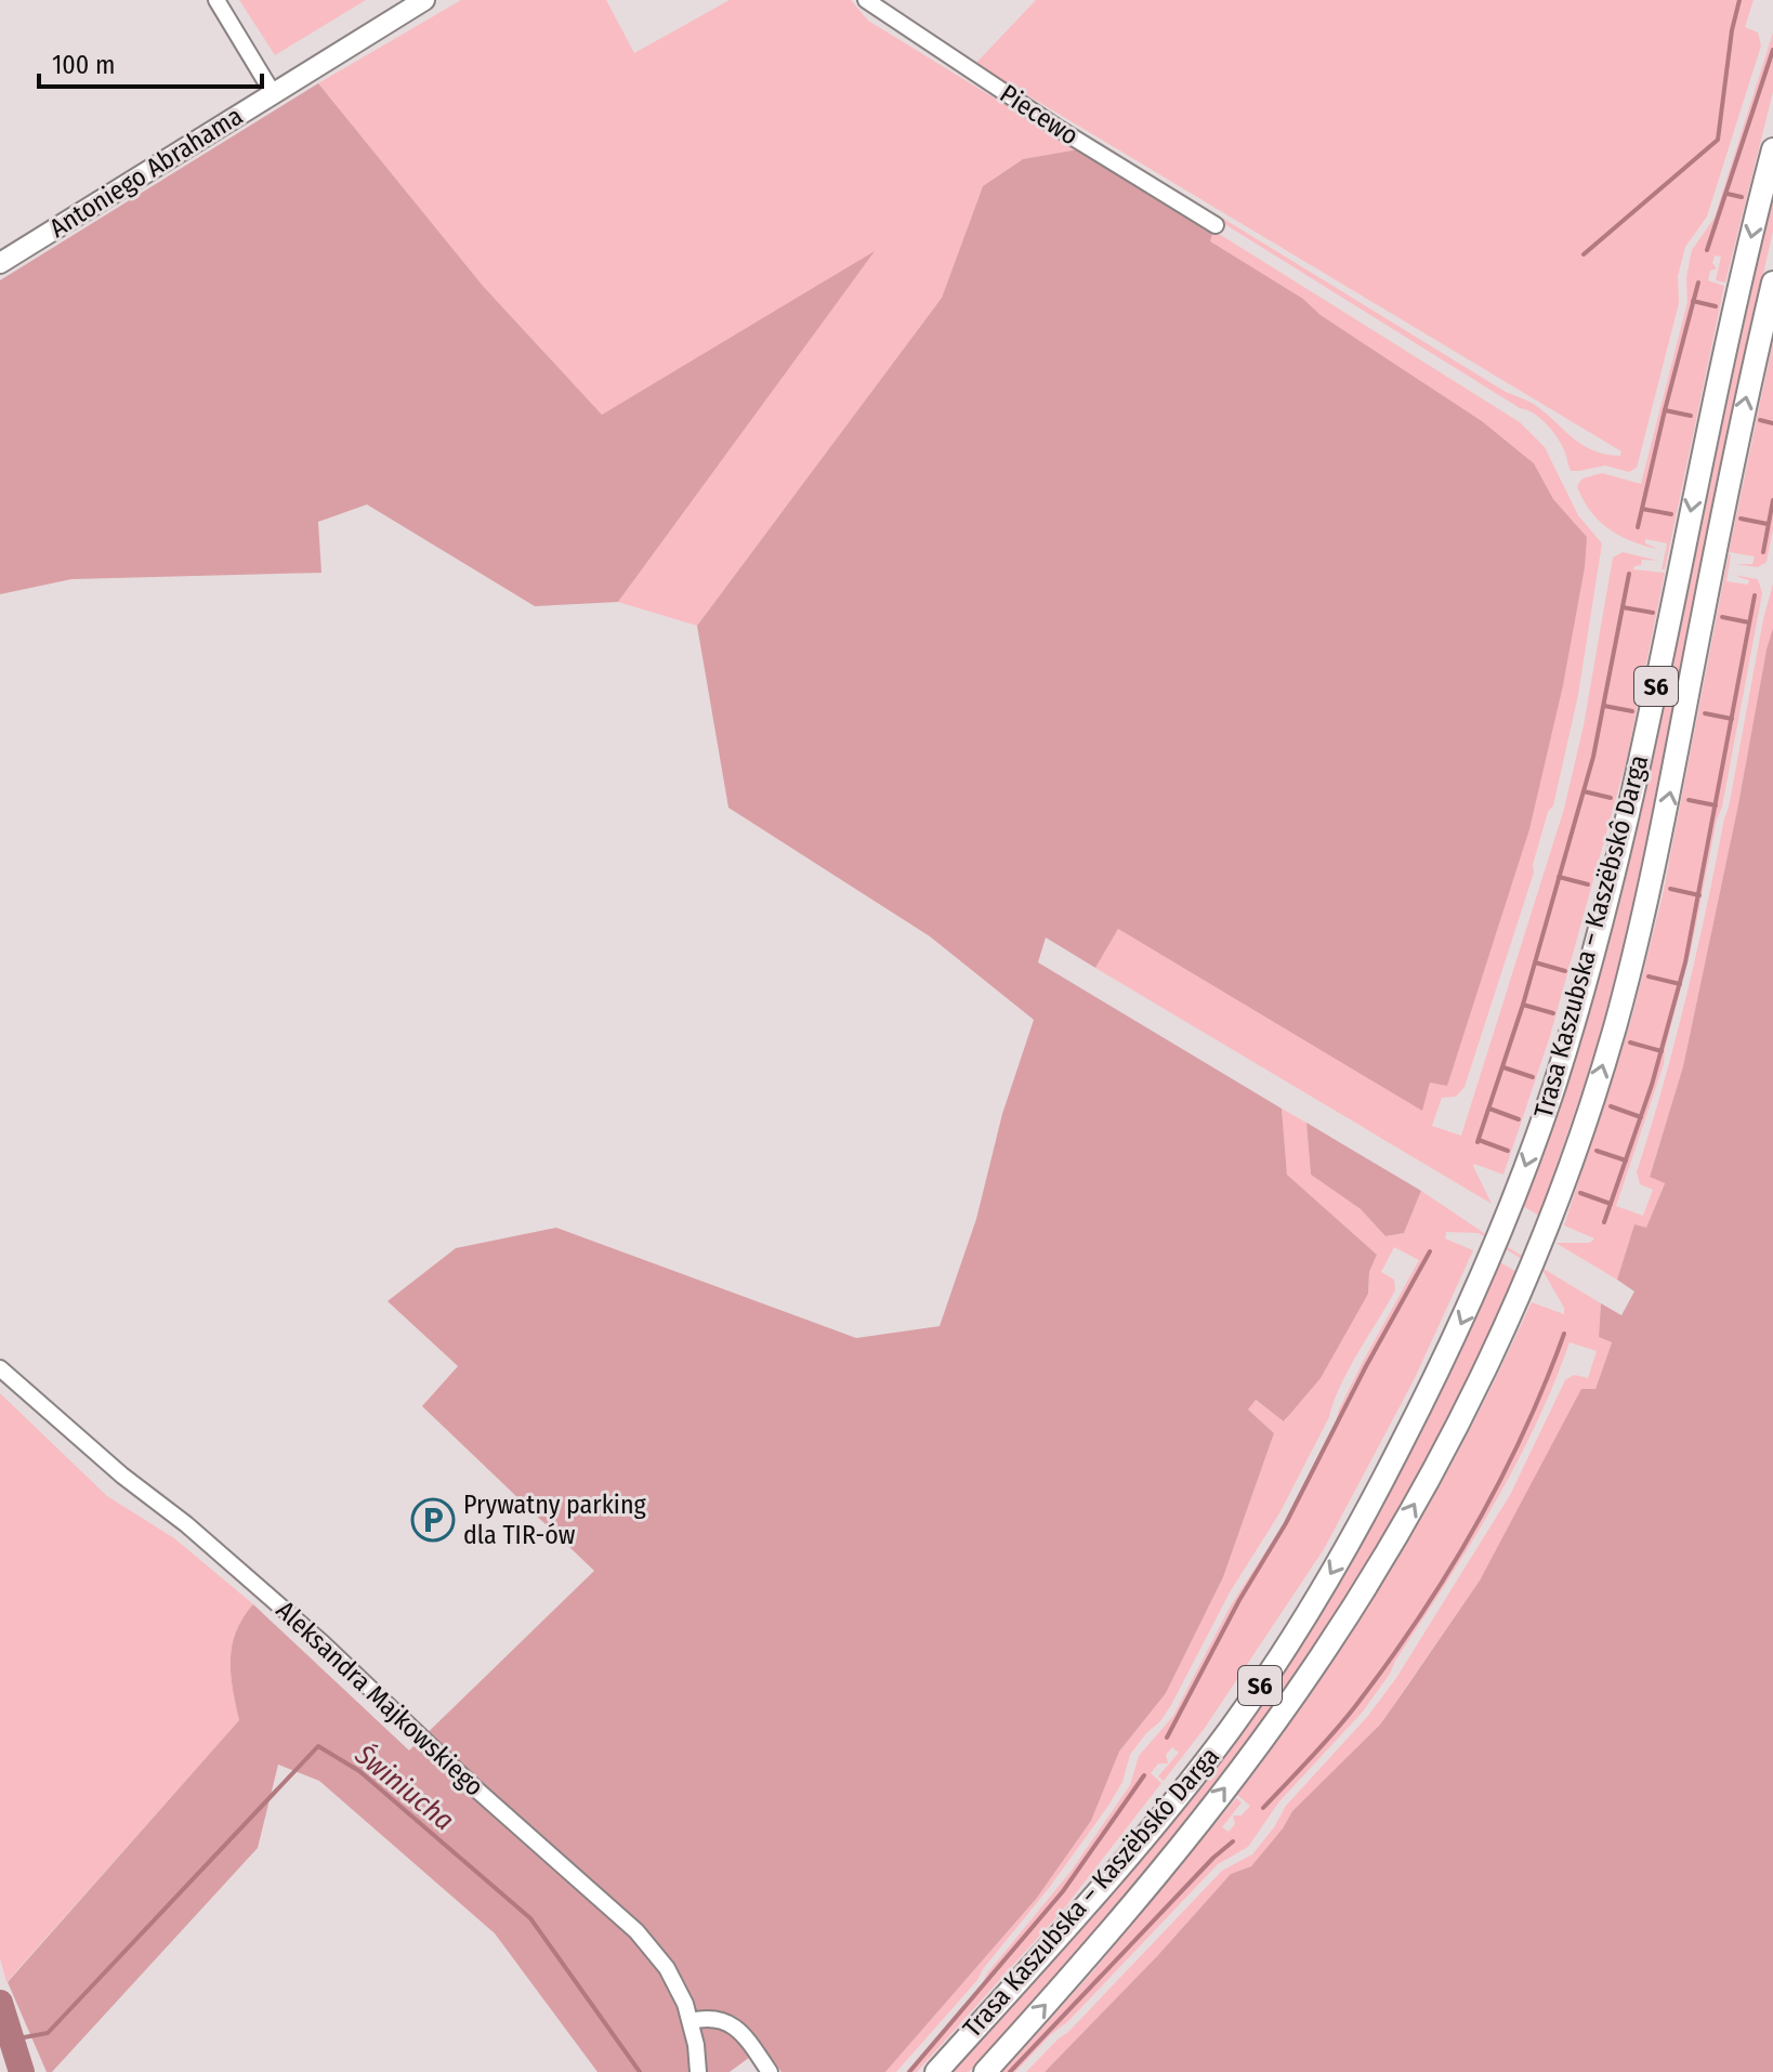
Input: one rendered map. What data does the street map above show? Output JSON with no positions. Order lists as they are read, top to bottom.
{
  "streets": {
    "highway": ["S6", "Trasa Kaszubska – Kaszëbskô Darga"],
    "main road": ["Antoniego Abrahama"],
    "street": ["Piecewo", "Aleksandra Majkowskiego"]
  },
  "water": ["Świniucha"],
  "places": {
    "parking": ["Prywatny parking dla TIR-ów"]
  },
  "scale_bar": "100 m"
}
